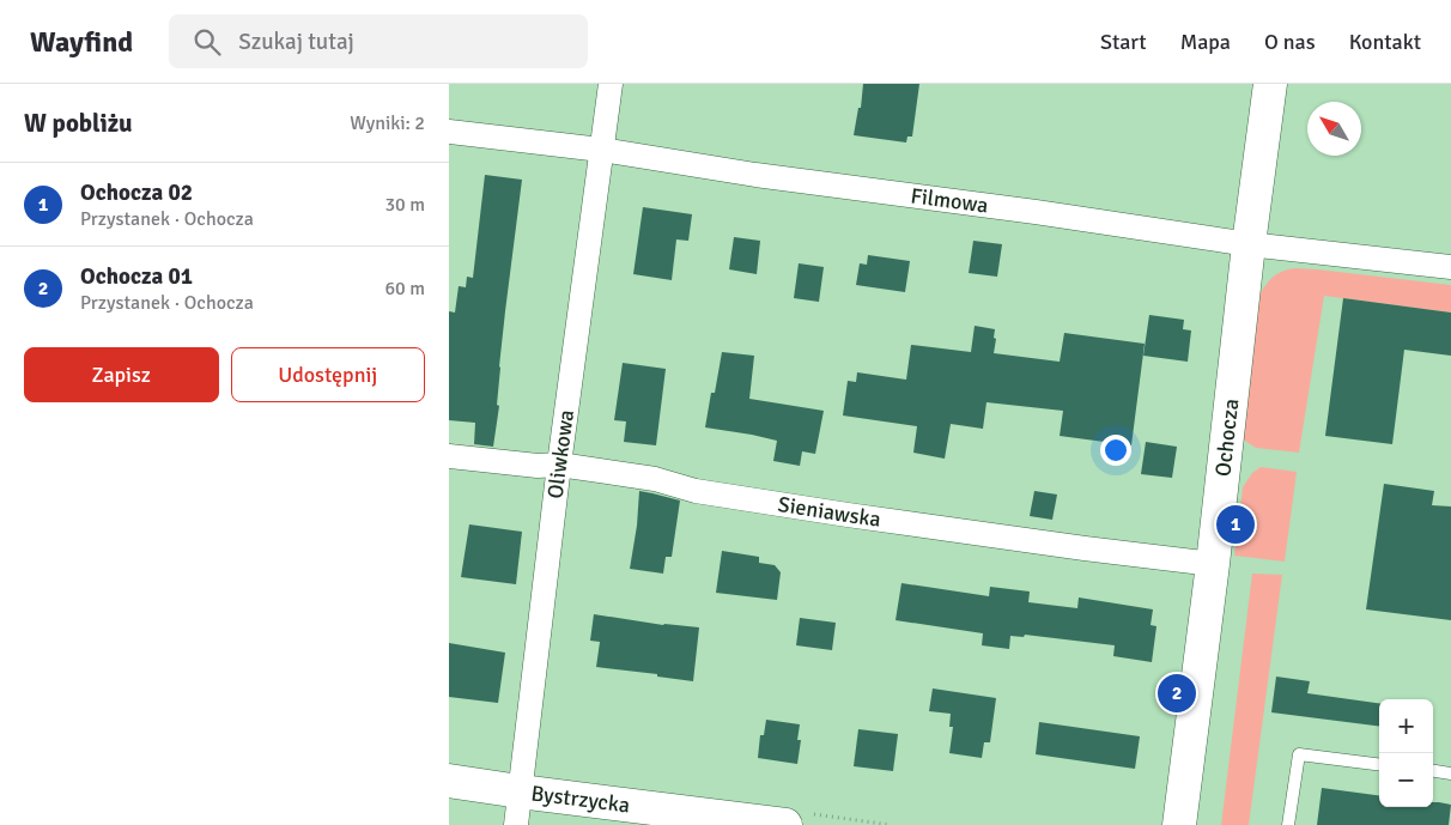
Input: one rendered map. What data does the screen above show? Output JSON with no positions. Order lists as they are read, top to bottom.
{
  "streets": {
    "street": [
      "Filmowa",
      "Ochocza",
      "Oliwkowa",
      "Sieniawska",
      "Bystrzycka"
    ]
  },
  "crossings": [
    ["Filmowa", "Ochocza"],
    ["Filmowa", "Oliwkowa"],
    ["Ochocza", "Sieniawska"],
    ["Oliwkowa", "Sieniawska"],
    ["Oliwkowa", "Bystrzycka"]
  ],
  "north": "top left",
  "page": {
    "header": "Wayfind",
    "search": "Szukaj tutaj",
    "nav": [
      "Start",
      "Mapa",
      "O nas",
      "Kontakt"
    ],
    "heading": ["W pobliżu", "Wyniki: 2"],
    "list": [
      {
        "mark": "1",
        "name": "Ochocza 02",
        "note": "Przystanek · Ochocza",
        "value": "30 m"
      },
      {
        "mark": "2",
        "name": "Ochocza 01",
        "note": "Przystanek · Ochocza",
        "value": "60 m"
      }
    ],
    "buttons": ["Zapisz", "Udostępnij"],
    "pins": ["1", "2"],
    "map_buttons": ["+", "−"]
  }
}
